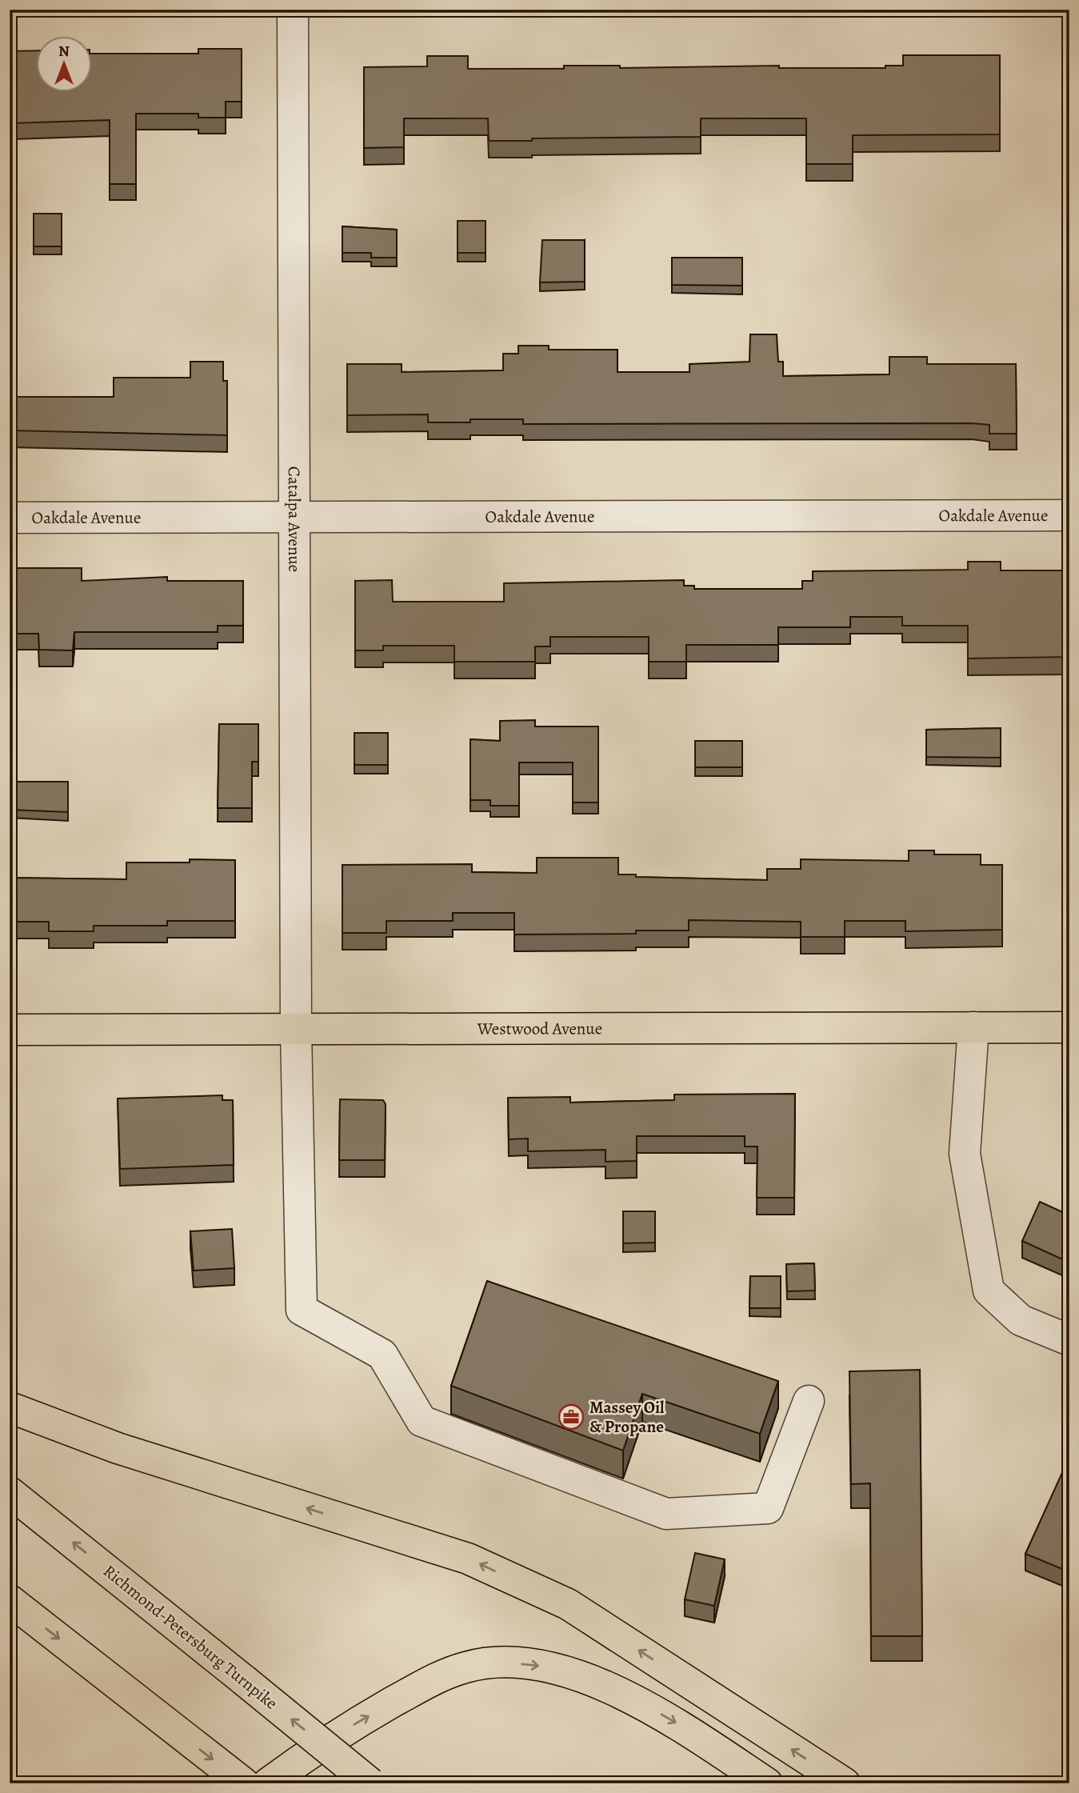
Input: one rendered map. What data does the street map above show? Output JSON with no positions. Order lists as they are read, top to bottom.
{
  "streets": {
    "main road": ["Westwood Avenue", "Richmond-Petersburg Turnpike"],
    "street": ["Oakdale Avenue", "Catalpa Avenue"]
  },
  "crossings": [
    ["Oakdale Avenue", "Catalpa Avenue"],
    ["Catalpa Avenue", "Westwood Avenue"]
  ],
  "places": {
    "office": ["Massey Oil & Propane"]
  },
  "north": "top"
}
